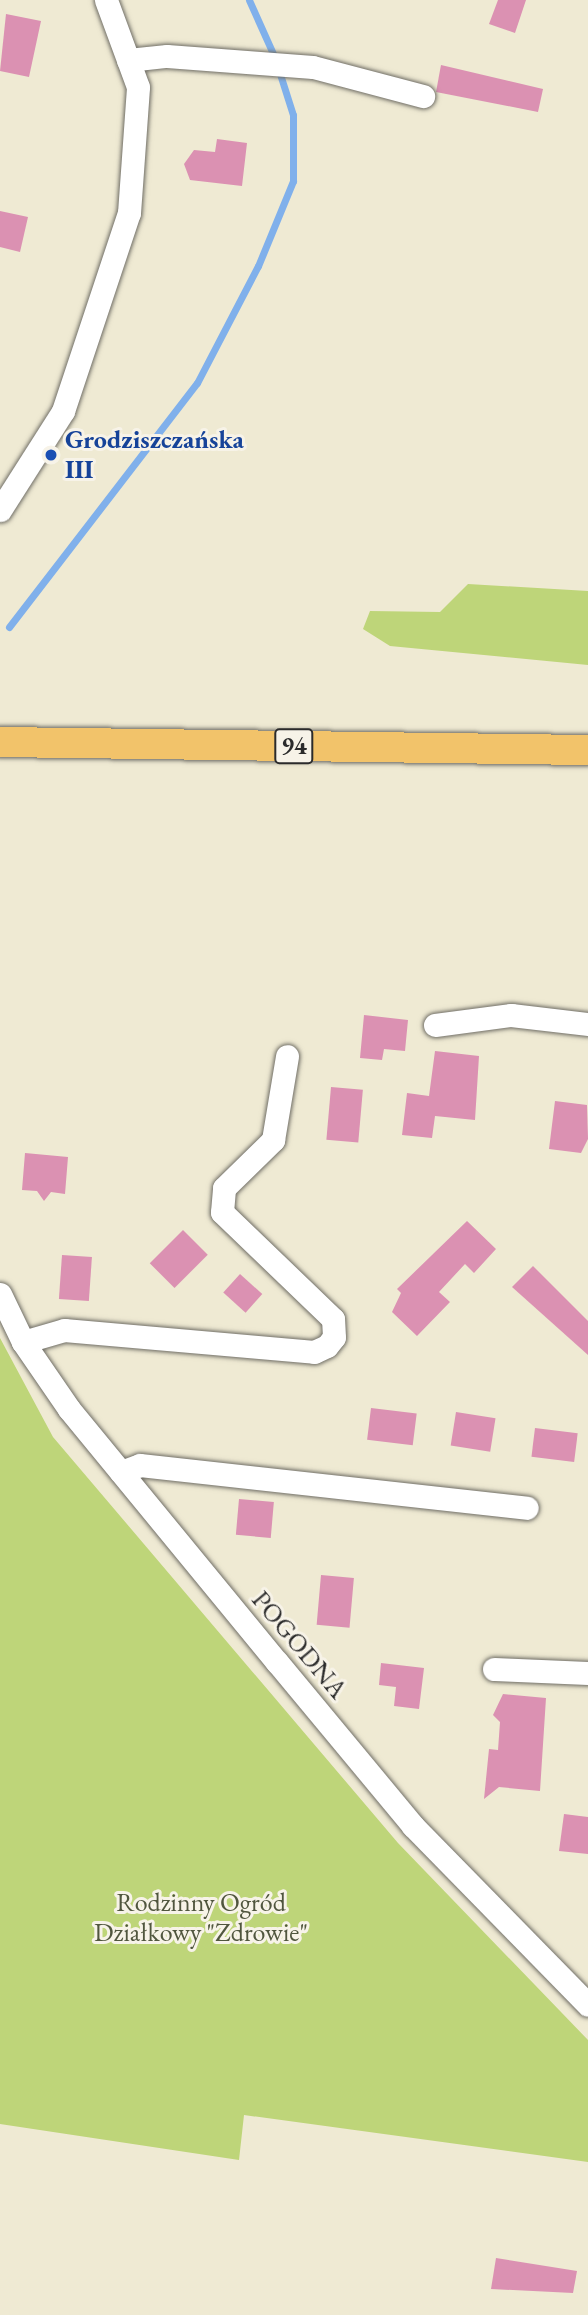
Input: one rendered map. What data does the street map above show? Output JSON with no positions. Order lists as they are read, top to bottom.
{
  "streets": {
    "main road": ["94"],
    "street": ["POGODNA"]
  },
  "parks": ["Rodzinny Ogród Działkowy \"Zdrowie\""],
  "places": ["Grodziszczańska III"]
}
